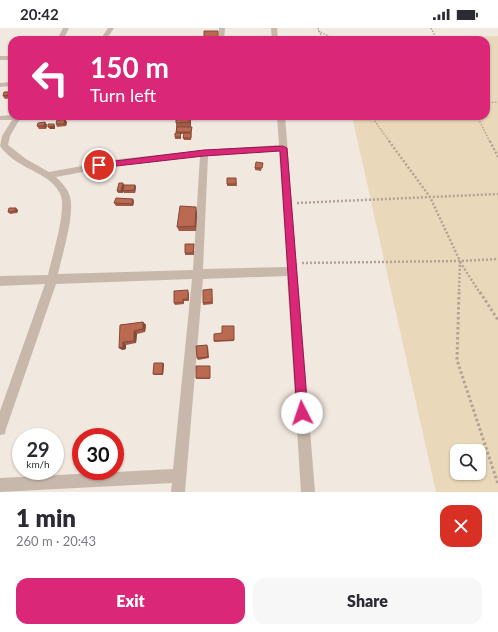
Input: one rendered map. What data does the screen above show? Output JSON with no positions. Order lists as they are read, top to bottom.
{
  "page": {
    "status": "20:42",
    "turn": ["150 m", "Turn left"],
    "speed": "29 km/h",
    "limit": "30",
    "heading": ["1 min", "260 m · 20:43"],
    "buttons": ["Exit", "Share"]
  }
}
